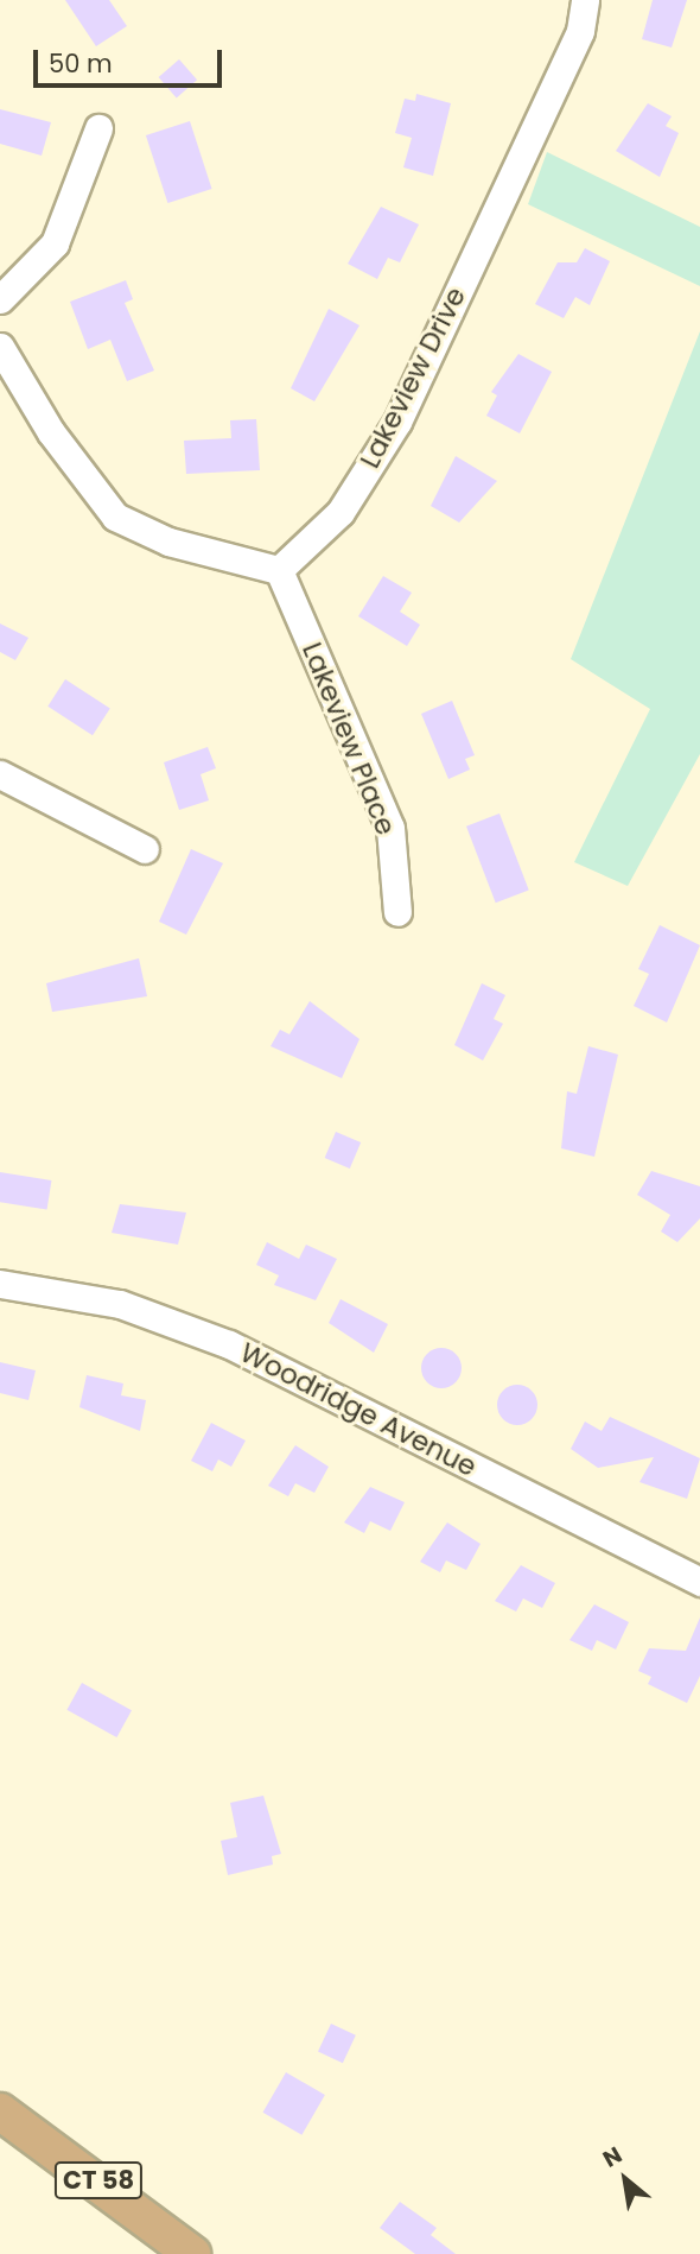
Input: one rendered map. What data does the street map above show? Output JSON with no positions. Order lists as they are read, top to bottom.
{
  "streets": {
    "main road": ["CT 58"],
    "street": ["Lakeview Drive", "Lakeview Place", "Woodridge Avenue"]
  },
  "crossings": [
    ["Lakeview Drive", "Lakeview Place"]
  ],
  "scale_bar": "50 m",
  "north": "top left"
}
